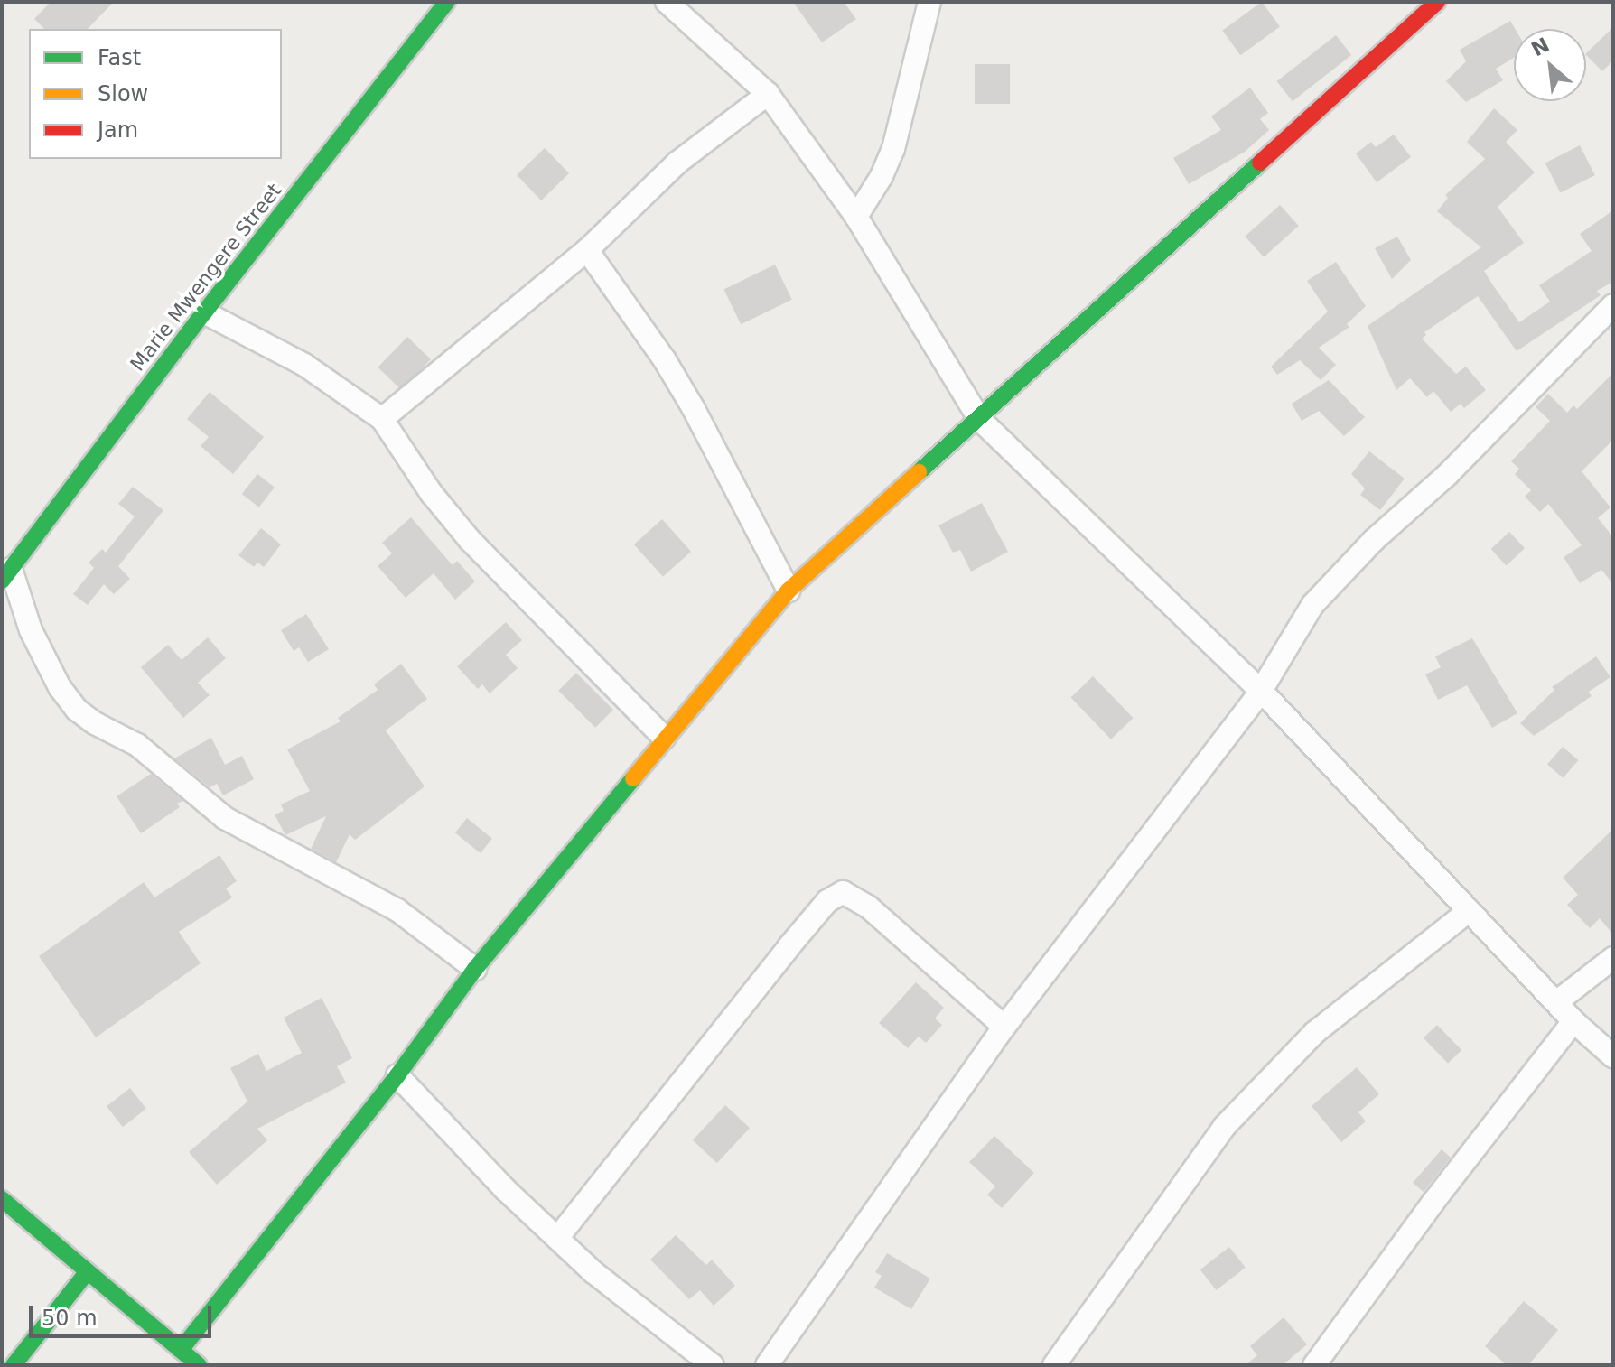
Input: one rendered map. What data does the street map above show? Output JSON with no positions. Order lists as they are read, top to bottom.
{
  "streets": {
    "street": ["Marie Mwengere Street"]
  },
  "legend": ["Fast", "Slow", "Jam"],
  "scale_bar": "50 m",
  "north": "top left"
}
